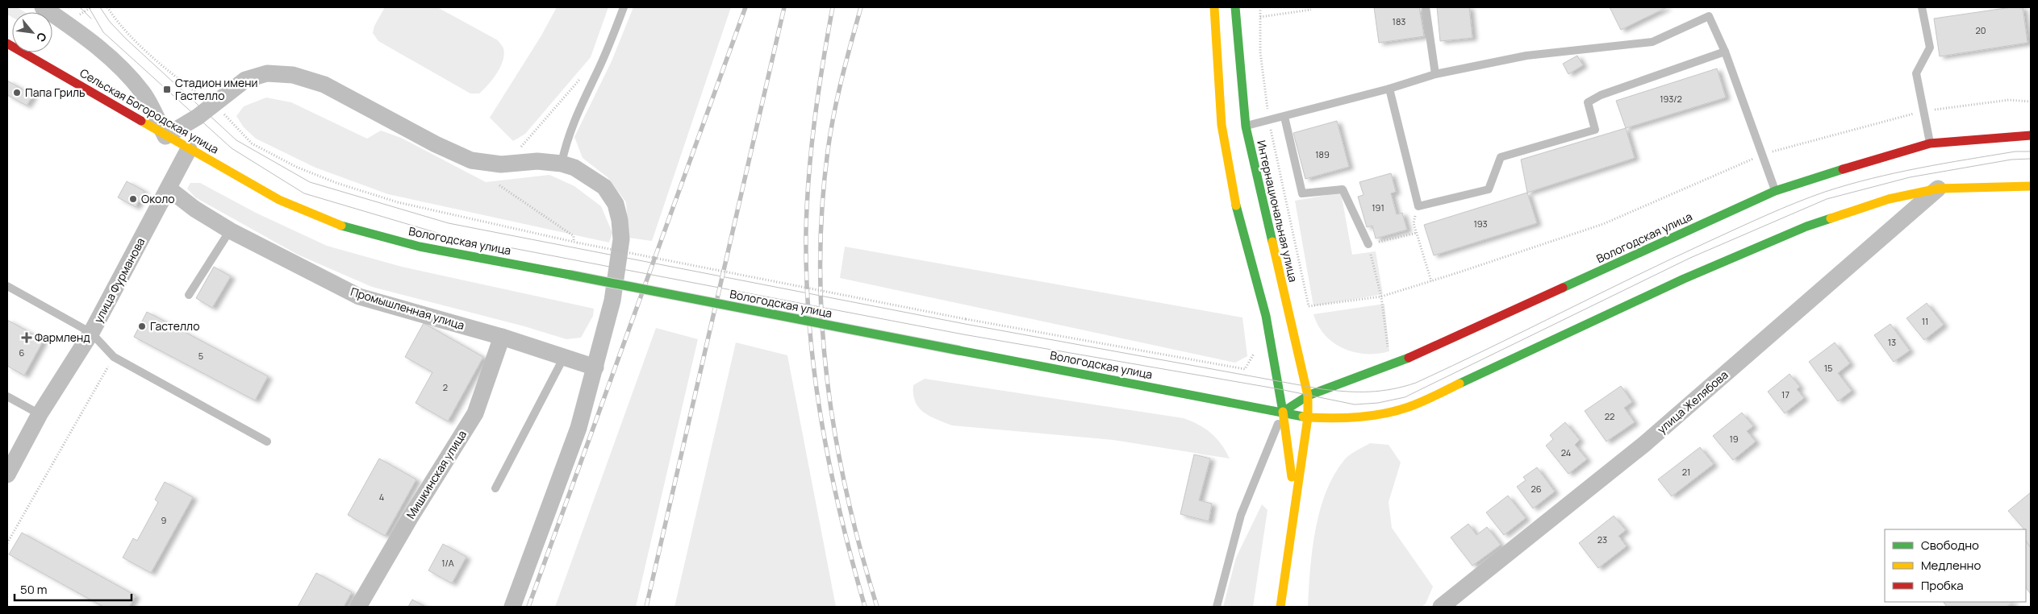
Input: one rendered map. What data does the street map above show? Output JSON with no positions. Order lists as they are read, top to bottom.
{
  "streets": {
    "main road": ["Сельская Богородская улица", "Интернациональная улица", "Вологодская улица"],
    "street": [
      "улица Фурманова",
      "Промышленная улица",
      "улица Желябова",
      "Мишкинская улица"
    ]
  },
  "crossings": [
    ["Сельская Богородская улица", "Вологодская улица"],
    ["Сельская Богородская улица", "улица Фурманова"],
    ["Интернациональная улица", "Вологодская улица"],
    ["Вологодская улица", "улица Желябова"],
    ["улица Фурманова", "Промышленная улица"],
    ["Промышленная улица", "Мишкинская улица"]
  ],
  "places": {
    "transit": ["Стадион имени Гастелло"],
    "other": ["Папа Гриль", "Около", "Гастелло"],
    "health": ["Фармленд"]
  },
  "house_numbers": [
    "183",
    "20",
    "193/2",
    "189",
    "191",
    "193",
    "11",
    "13",
    "6",
    "5",
    "15",
    "2",
    "17",
    "22",
    "19",
    "24",
    "21",
    "26",
    "4",
    "9",
    "23",
    "1/А"
  ],
  "legend": ["Свободно", "Медленно", "Пробка"],
  "scale_bar": "50 m",
  "north": "bottom right"
}
